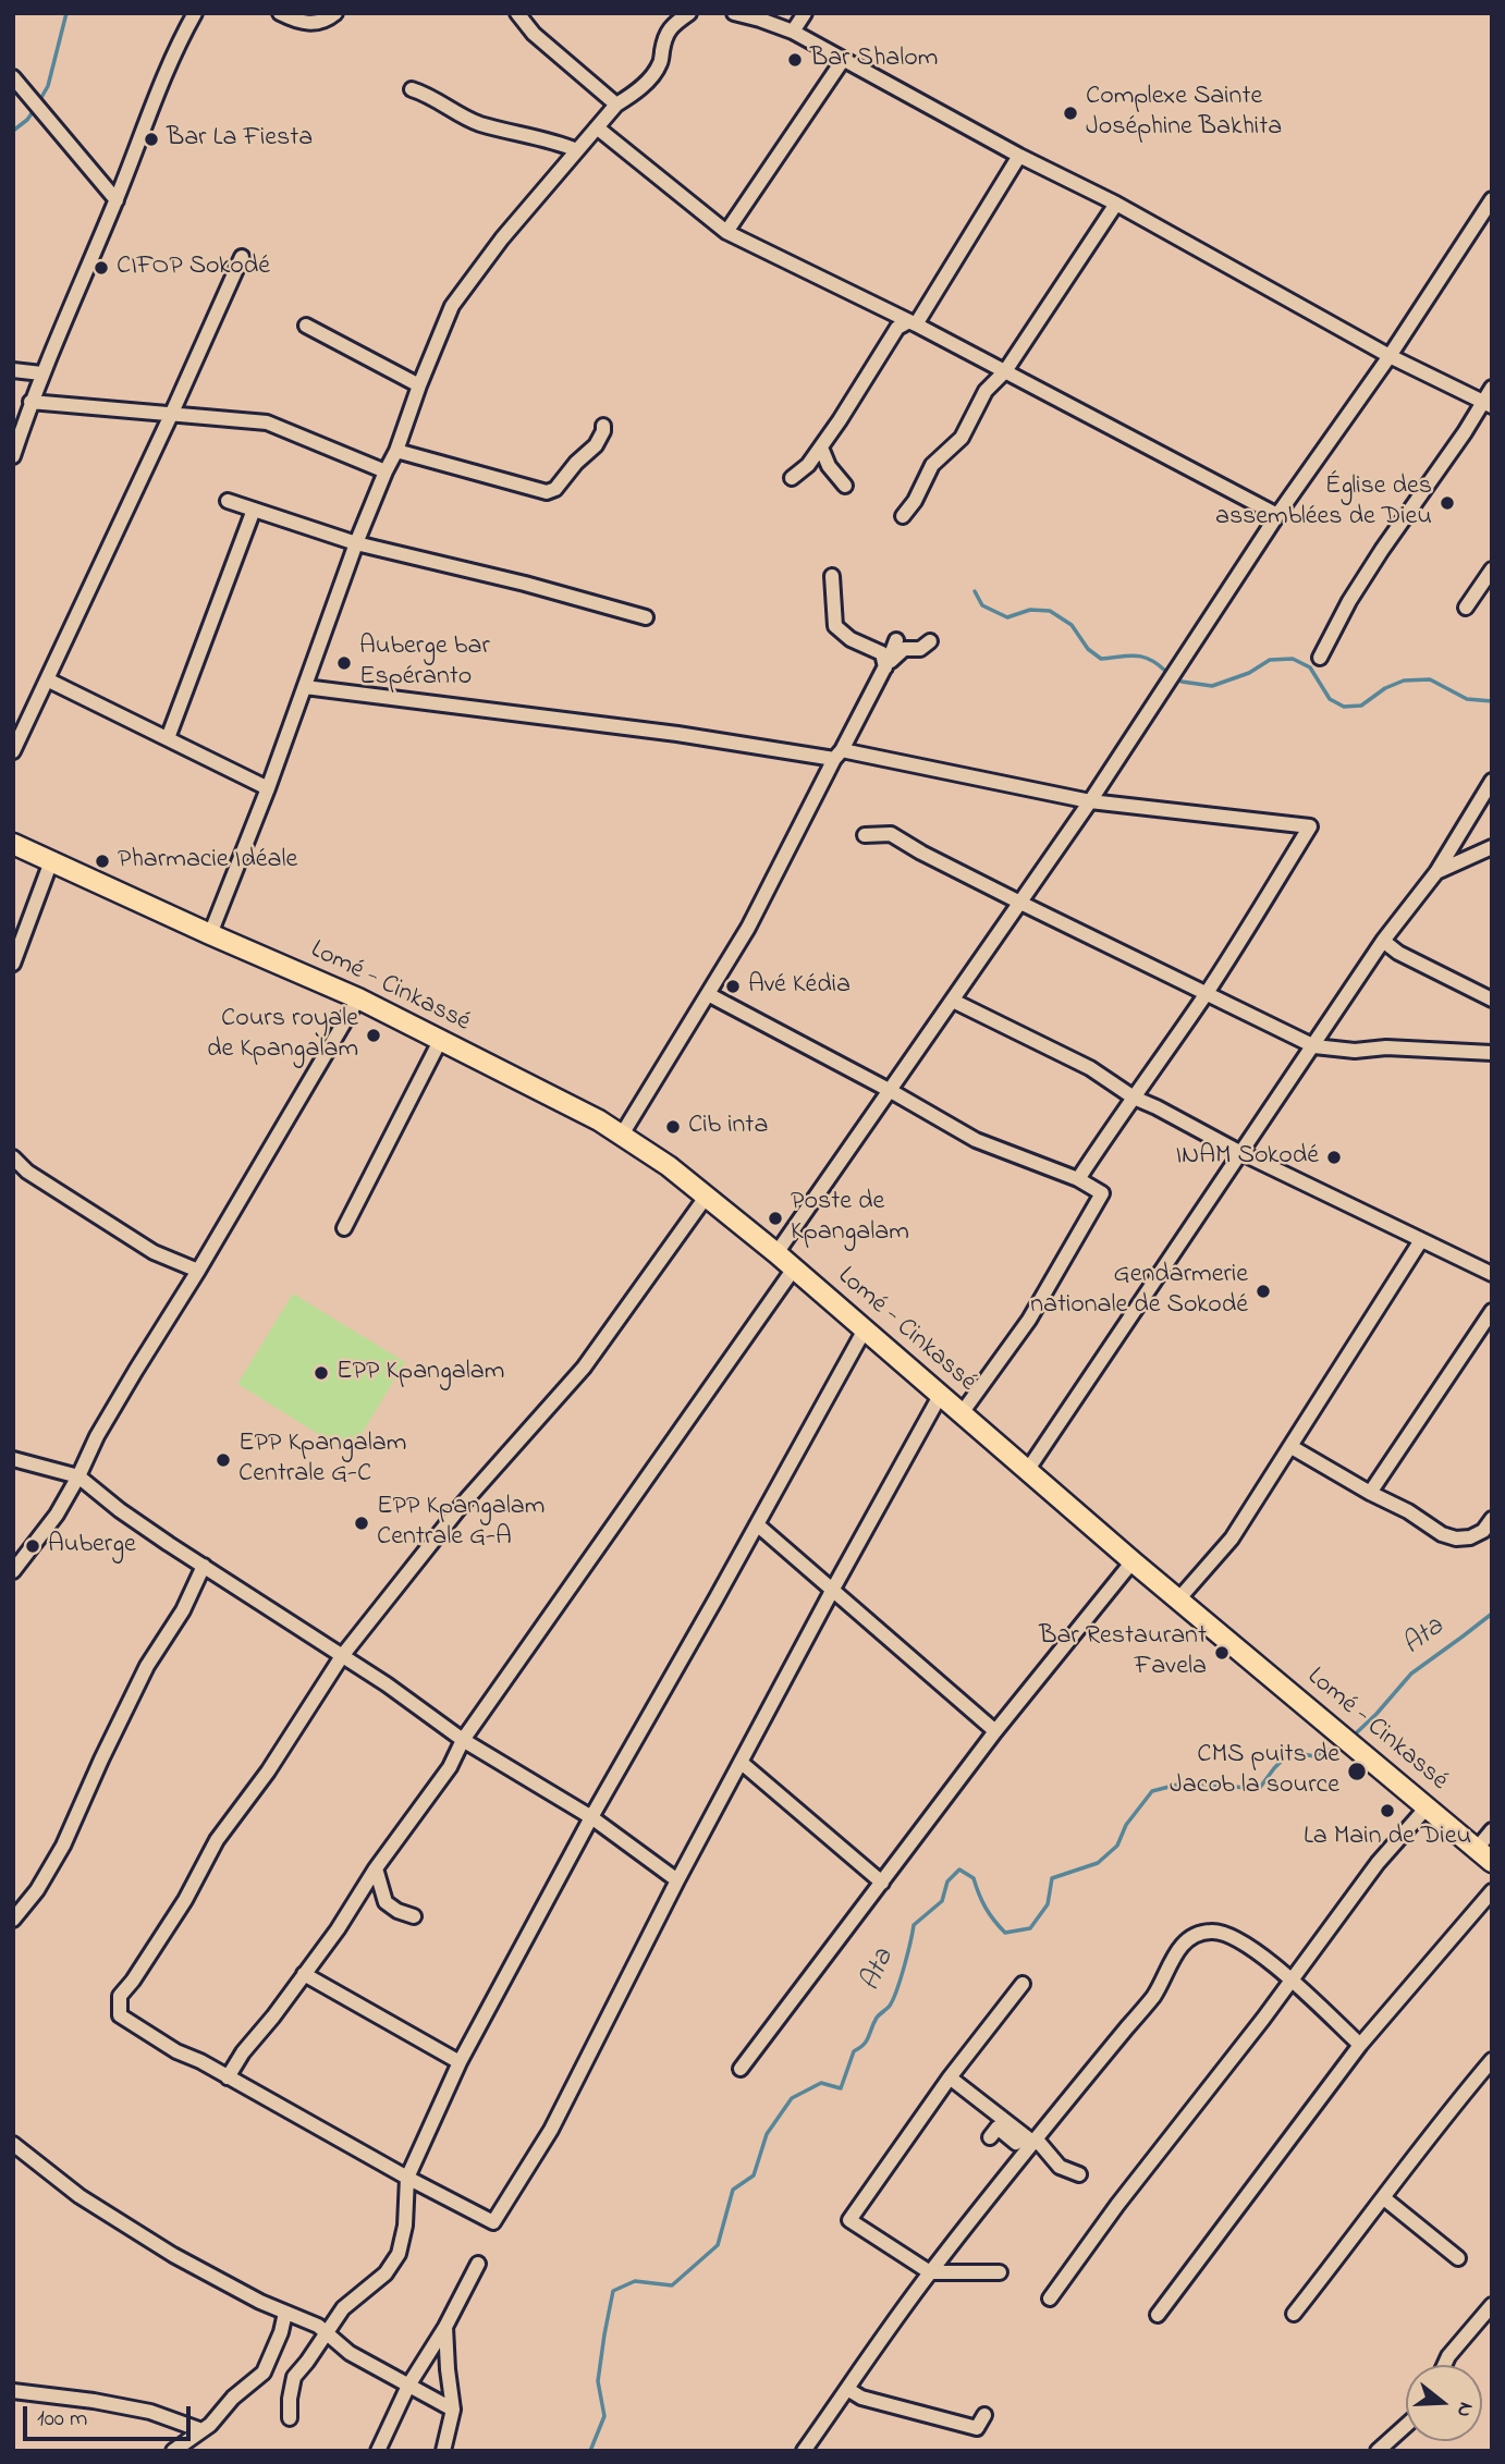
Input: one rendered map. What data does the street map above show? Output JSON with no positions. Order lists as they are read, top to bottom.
{
  "streets": {
    "highway": ["Lomé - Cinkassé"]
  },
  "water": ["Ata"],
  "places": [
    "Bar Shalom",
    "Complexe Sainte Joséphine Bakhita",
    "Bar La Fiesta",
    "CIFOP Sokodé",
    "Église des assemblées de Dieu",
    "Auberge bar Espéranto",
    "Pharmacie Idéale",
    "Avé Kédia",
    "Cours royale de Kpangalam",
    "Cib inta",
    "INAM Sokodé",
    "Poste de Kpangalam",
    "Gendarmerie nationale de Sokodé",
    "EPP Kpangalam",
    "EPP Kpangalam Centrale G-C",
    "EPP Kpangalam Centrale G-A",
    "Auberge",
    "Bar Restaurant Favela",
    "CMS puits de Jacob la source",
    "La Main de Dieu"
  ],
  "scale_bar": "100 m",
  "north": "right"
}
